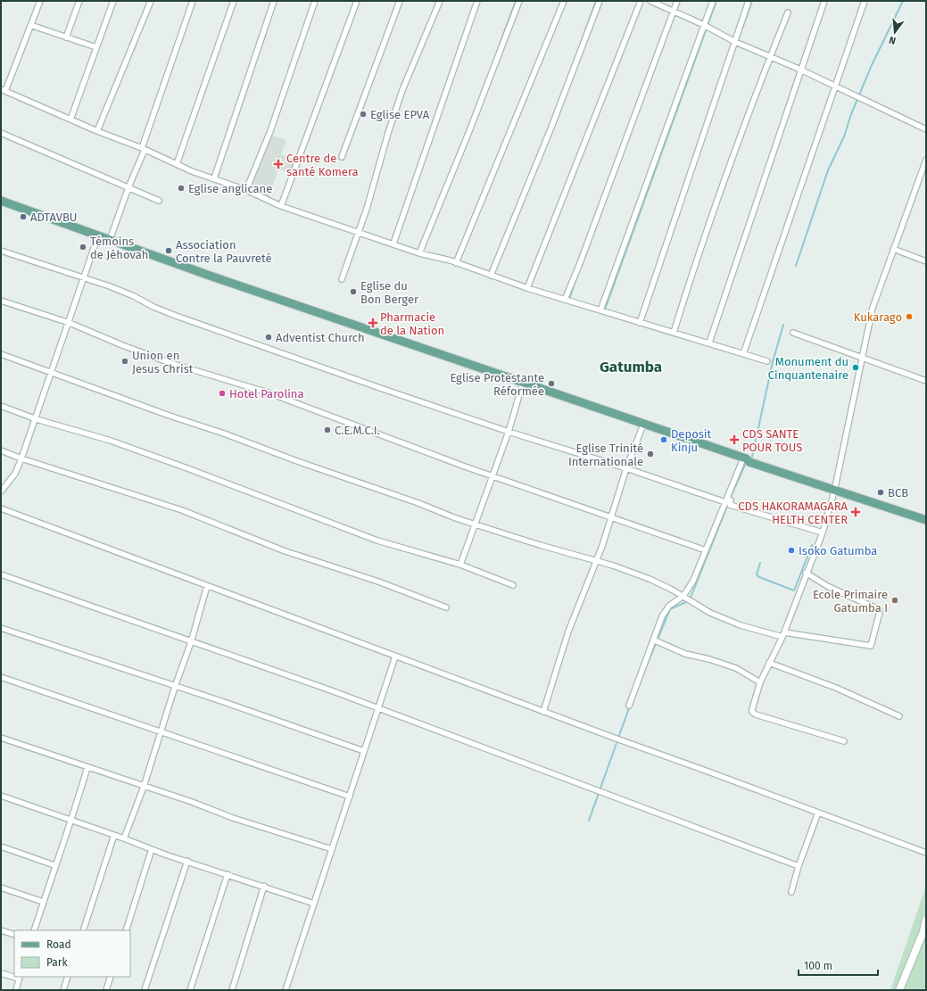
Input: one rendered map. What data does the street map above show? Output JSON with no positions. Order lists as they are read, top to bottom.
{
  "districts": ["Gatumba"],
  "places": {
    "other": [
      "Eglise EPVA",
      "Eglise anglicane",
      "ADTAVBU",
      "Témoins de Jéhovah",
      "Association Contre la Pauvreté",
      "Eglise du Bon Berger",
      "Kukarago",
      "Adventist Church",
      "Union en Jesus Christ",
      "Monument du Cinquantenaire",
      "Eglise Protestante Réformée",
      "Hotel Parolina",
      "C.E.M.C.I.",
      "Deposit Kinju",
      "Eglise Trinité Internationale",
      "BCB",
      "Isoko Gatumba",
      "Ecole Primaire Gatumba I"
    ],
    "health": [
      "Centre de santé Komera",
      "Pharmacie de la Nation",
      "CDS SANTE POUR TOUS",
      "CDS HAKORAMAGARA HELTH CENTER"
    ]
  },
  "legend": ["Road", "Park"],
  "scale_bar": "100 m",
  "north": "bottom"
}
